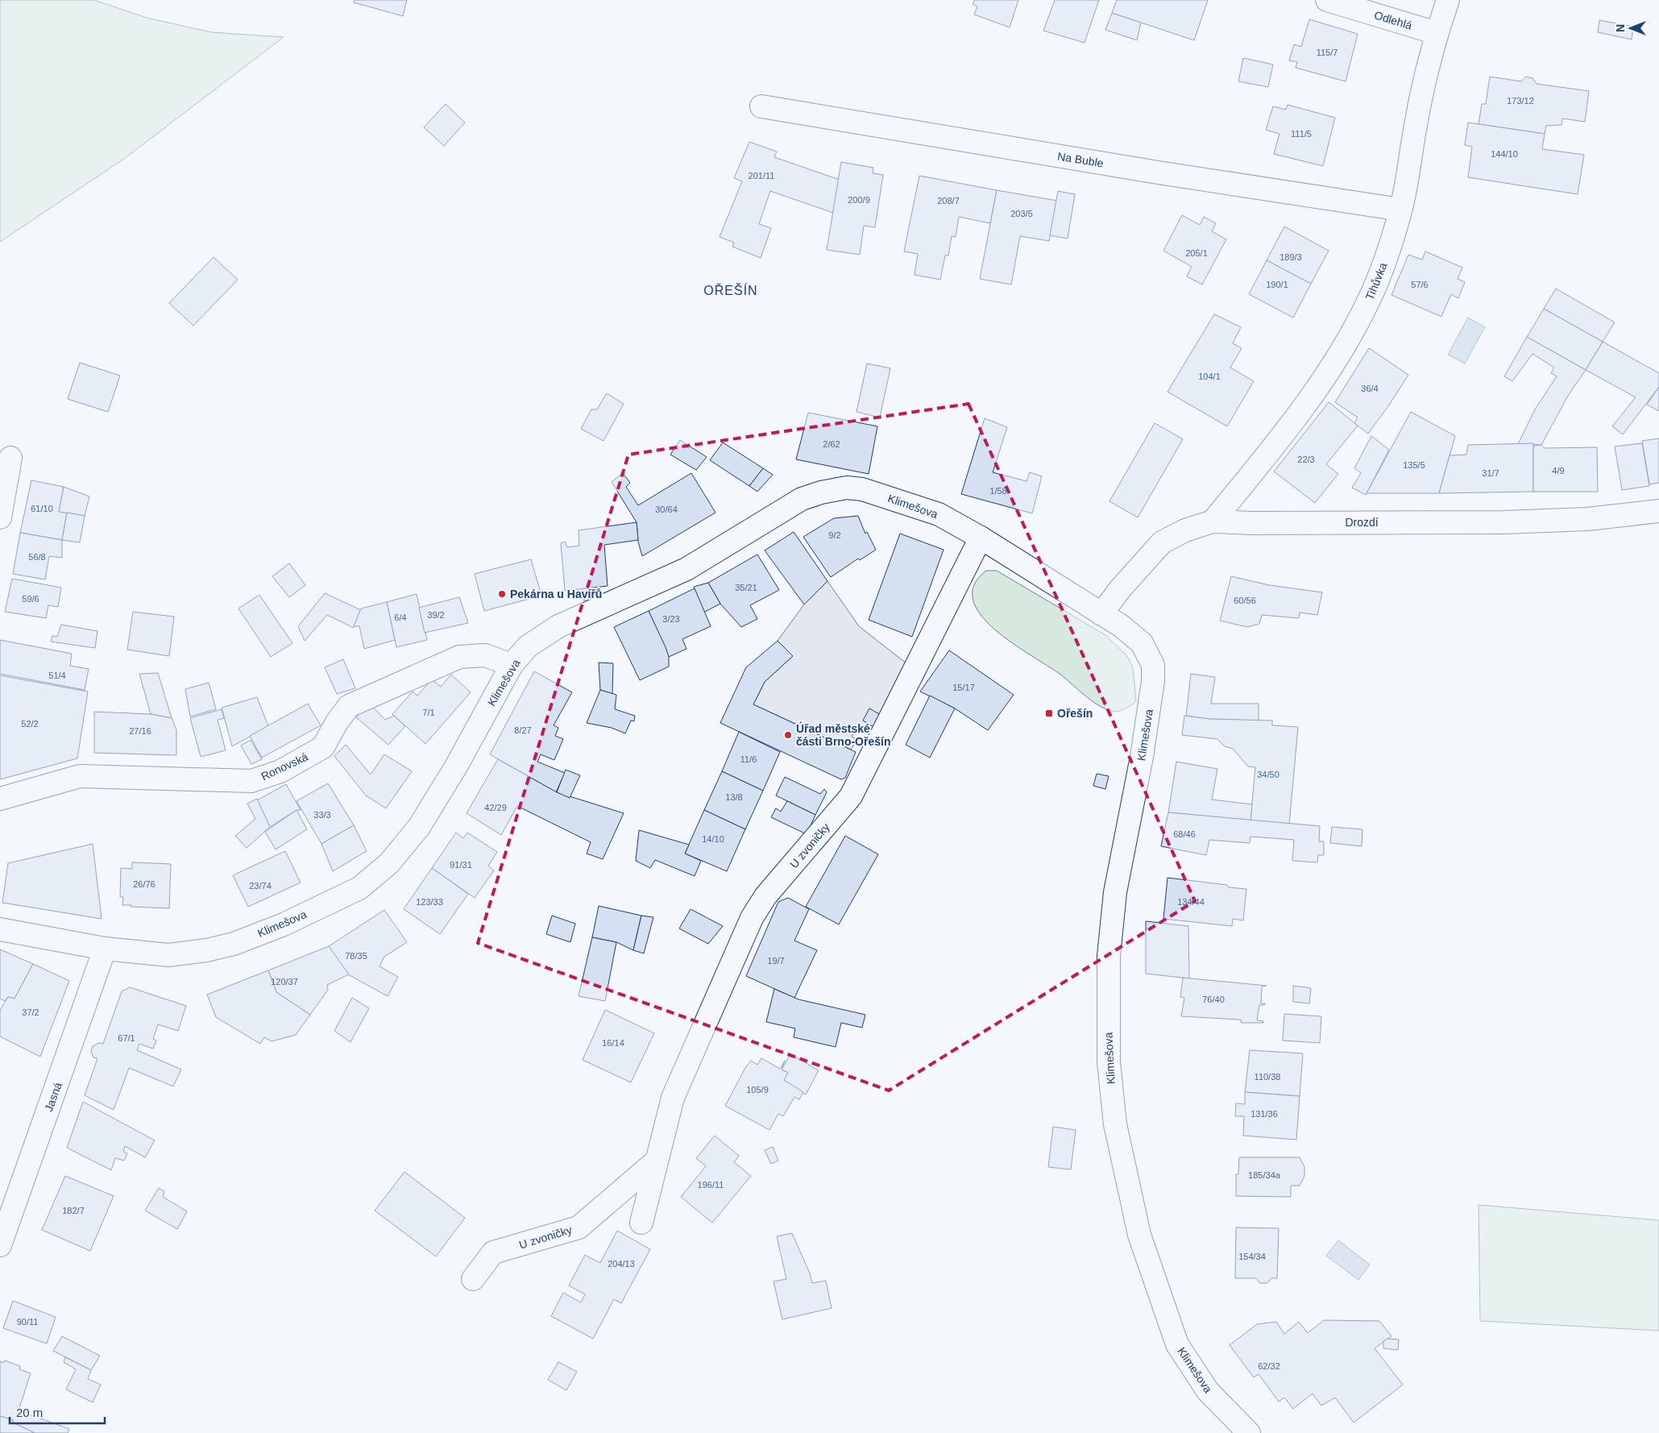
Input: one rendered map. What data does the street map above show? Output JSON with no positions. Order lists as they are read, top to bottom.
{
  "streets": {
    "street": [
      "Odlehlá",
      "Na Buble",
      "Tihůvka",
      "Klimešova",
      "Drozdí",
      "Ronovská",
      "U zvoničky",
      "Jasná"
    ]
  },
  "crossings": [
    ["Odlehlá", "Tihůvka"],
    ["Na Buble", "Tihůvka"],
    ["Tihůvka", "Drozdí"],
    ["Klimešova", "Drozdí"],
    ["Klimešova", "Ronovská"],
    ["Klimešova", "U zvoničky"],
    ["Klimešova", "Jasná"]
  ],
  "districts": ["OŘEŠÍN"],
  "places": {
    "other": ["Pekárna u Havířů", "Úřad městské části Brno-Ořešín"],
    "transit": ["Ořešín"]
  },
  "house_numbers": [
    "115/7",
    "173/12",
    "111/5",
    "144/10",
    "201/11",
    "200/9",
    "208/7",
    "203/5",
    "205/1",
    "189/3",
    "190/1",
    "57/6",
    "104/1",
    "36/4",
    "2/62",
    "22/3",
    "135/5",
    "4/9",
    "31/7",
    "1/58",
    "61/10",
    "30/64",
    "9/2",
    "56/8",
    "35/21",
    "59/6",
    "60/56",
    "39/2",
    "6/4",
    "3/23",
    "51/4",
    "15/17",
    "7/1",
    "52/2",
    "8/27",
    "27/16",
    "11/6",
    "34/50",
    "13/8",
    "42/29",
    "33/3",
    "68/46",
    "14/10",
    "91/31",
    "26/76",
    "23/74",
    "123/33",
    "134/44",
    "78/35",
    "19/7",
    "120/37",
    "76/40",
    "37/2",
    "67/1",
    "16/14",
    "110/38",
    "105/9",
    "131/36",
    "185/34a",
    "196/11",
    "182/7",
    "154/34",
    "204/13",
    "90/11",
    "62/32"
  ],
  "scale_bar": "20 m",
  "north": "left"
}
